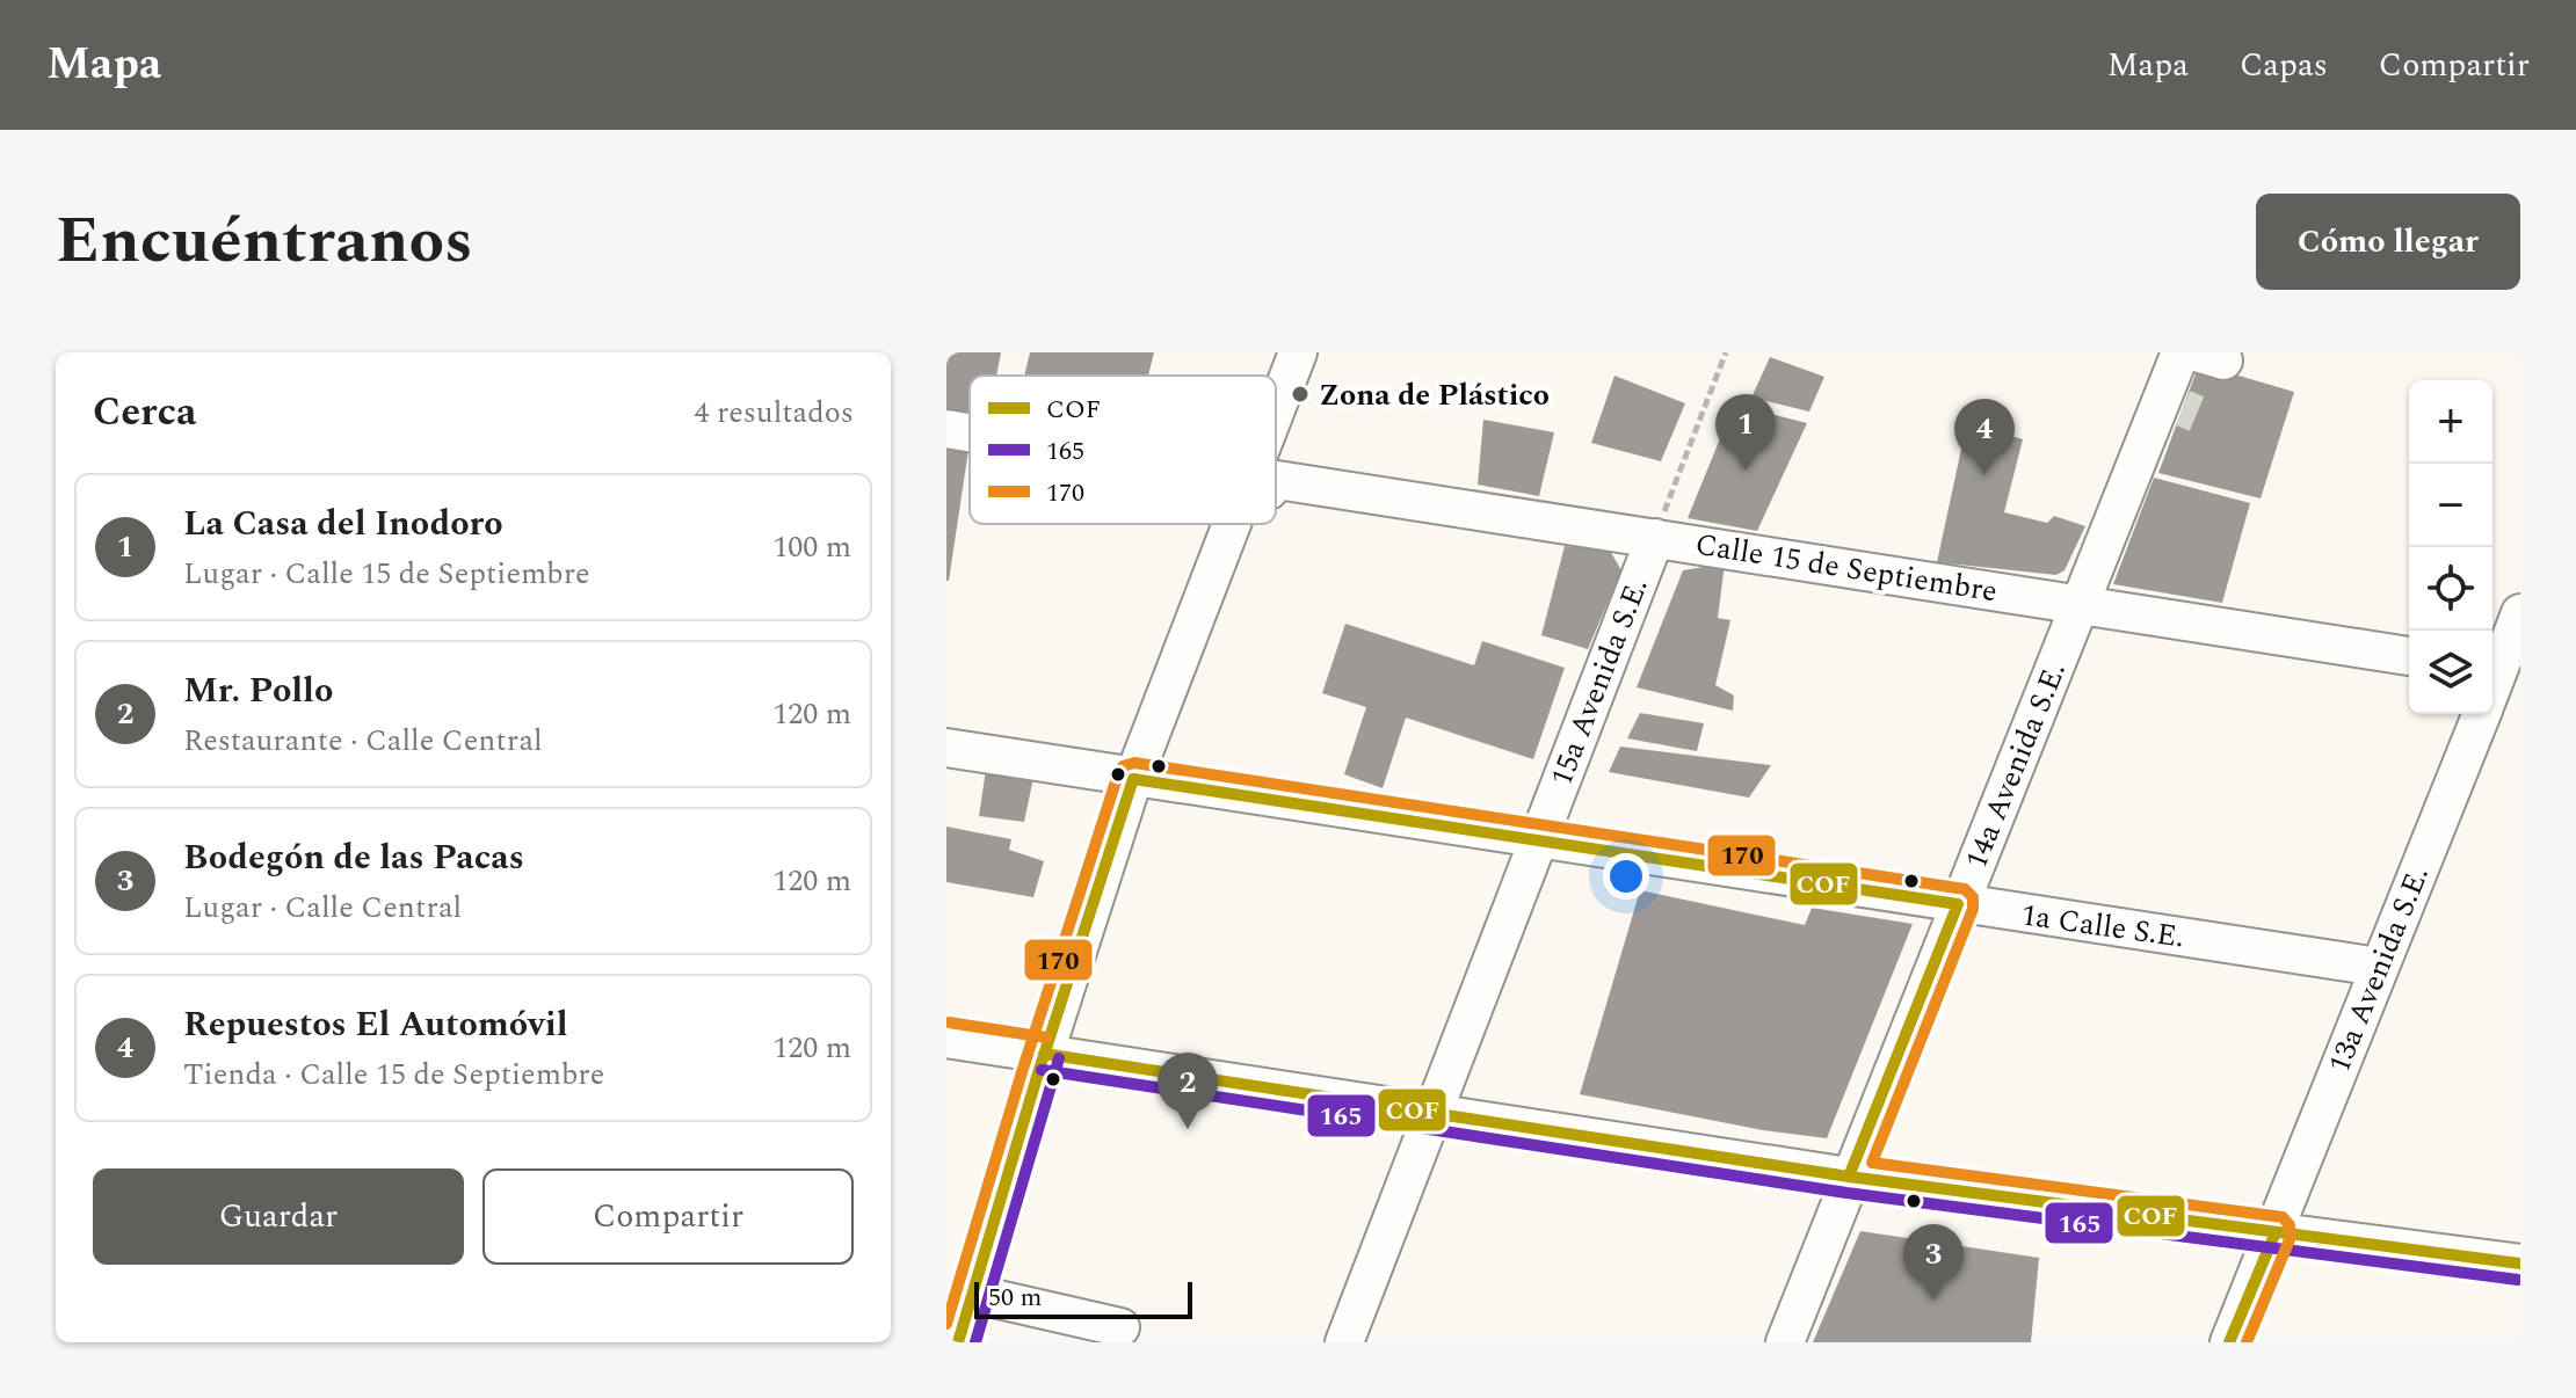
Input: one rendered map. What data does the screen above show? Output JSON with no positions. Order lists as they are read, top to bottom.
{
  "streets": {
    "street": [
      "Calle 15 de Septiembre",
      "15a Avenida S.E.",
      "14a Avenida S.E.",
      "1a Calle S.E.",
      "13a Avenida S.E."
    ]
  },
  "crossings": [
    ["Calle 15 de Septiembre", "15a Avenida S.E."],
    ["Calle 15 de Septiembre", "14a Avenida S.E."],
    ["15a Avenida S.E.", "1a Calle S.E."],
    ["14a Avenida S.E.", "1a Calle S.E."],
    ["1a Calle S.E.", "13a Avenida S.E."]
  ],
  "places": ["Zona de Plástico"],
  "lines": ["transit line 170", "transit line COF", "transit line 165"],
  "legend": ["COF", "165", "170"],
  "scale_bar": "50 m",
  "page": {
    "header": "Mapa",
    "nav": ["Mapa", "Capas", "Compartir"],
    "title": "Encuéntranos",
    "buttons": [
      "Cómo llegar",
      ["Guardar", "Compartir"]
    ],
    "heading": ["Cerca", "4 resultados"],
    "map_buttons": ["+", "−"],
    "pins": [
      "1",
      "4",
      "2",
      "3"
    ],
    "list": [
      {
        "mark": "1",
        "name": "La Casa del Inodoro",
        "note": "Lugar · Calle 15 de Septiembre",
        "value": "100 m"
      },
      {
        "mark": "2",
        "name": "Mr. Pollo",
        "note": "Restaurante · Calle Central",
        "value": "120 m"
      },
      {
        "mark": "3",
        "name": "Bodegón de las Pacas",
        "note": "Lugar · Calle Central",
        "value": "120 m"
      },
      {
        "mark": "4",
        "name": "Repuestos El Automóvil",
        "note": "Tienda · Calle 15 de Septiembre",
        "value": "120 m"
      }
    ],
    "scale": "50 m"
  }
}
